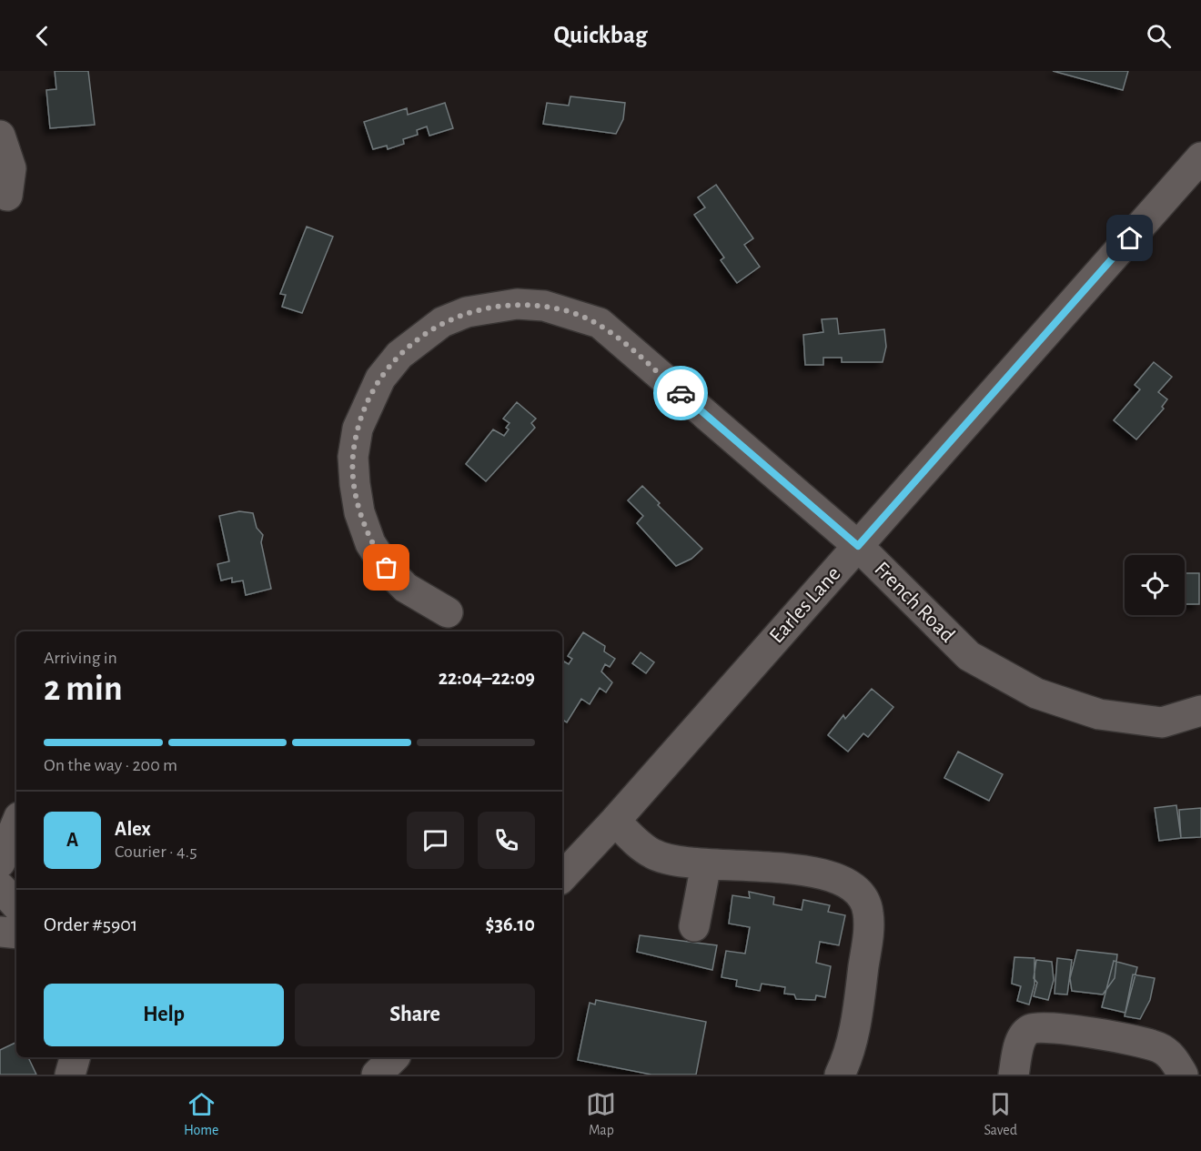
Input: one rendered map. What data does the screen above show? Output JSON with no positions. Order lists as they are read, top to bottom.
{
  "streets": {
    "street": ["French Road", "Earles Lane"]
  },
  "crossings": [
    ["French Road", "Earles Lane"]
  ],
  "page": {
    "header": "Quickbag",
    "heading": ["2 min", "Arriving in", "22:04–22:09"],
    "panel": [
      "Alex",
      "Courier · 4.5",
      "Order #5901",
      "$36.10"
    ],
    "bar": "On the way · 200 m",
    "round": "A",
    "buttons": ["Help", "Share"],
    "tabs": ["Home", "Map", "Saved"]
  }
}
